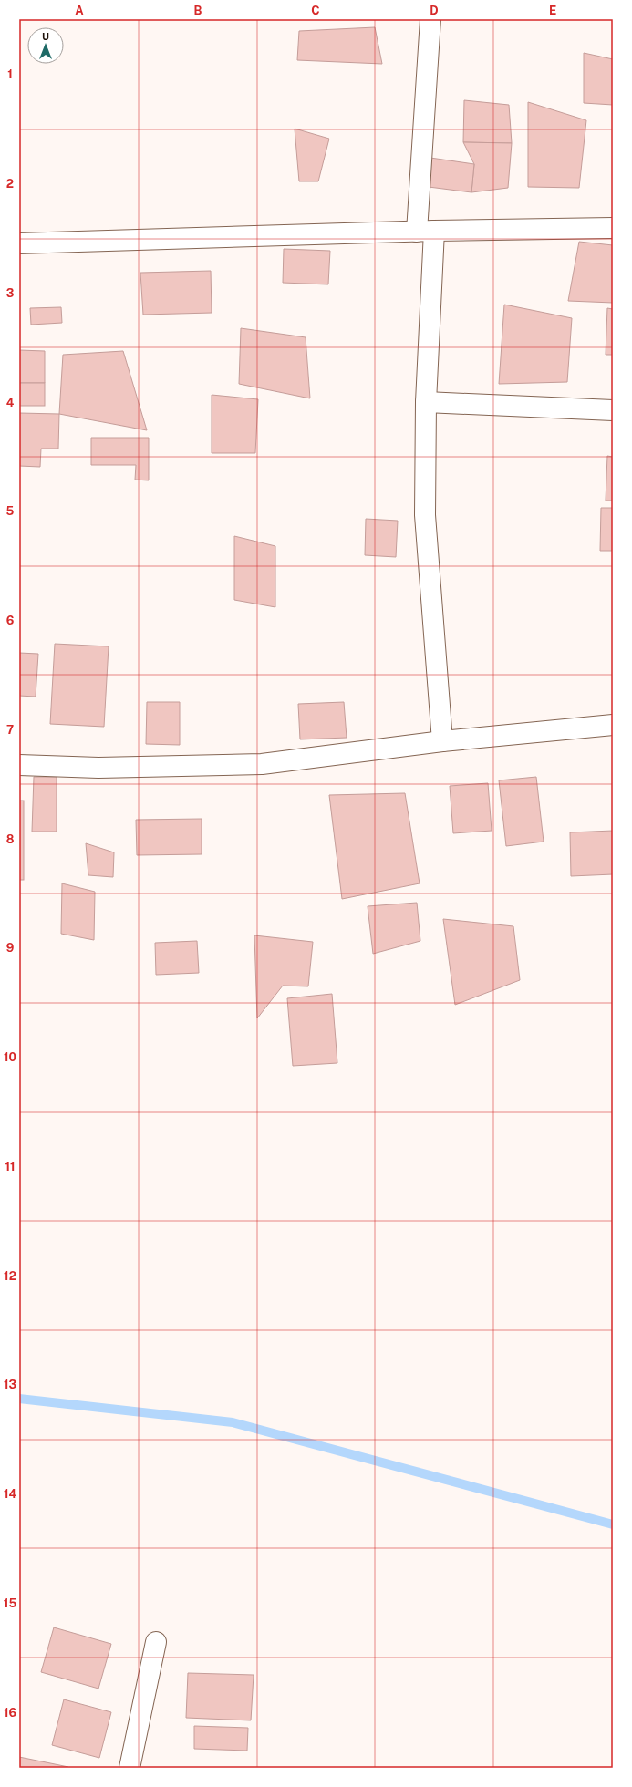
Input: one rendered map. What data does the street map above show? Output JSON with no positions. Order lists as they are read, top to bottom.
{
  "north": "top",
  "grid": {
    "columns": [
      "A",
      "B",
      "C",
      "D",
      "E"
    ],
    "rows": [
      "1",
      "2",
      "3",
      "4",
      "5",
      "6",
      "7",
      "8",
      "9",
      "10",
      "11",
      "12",
      "13",
      "14",
      "15",
      "16"
    ]
  }
}
